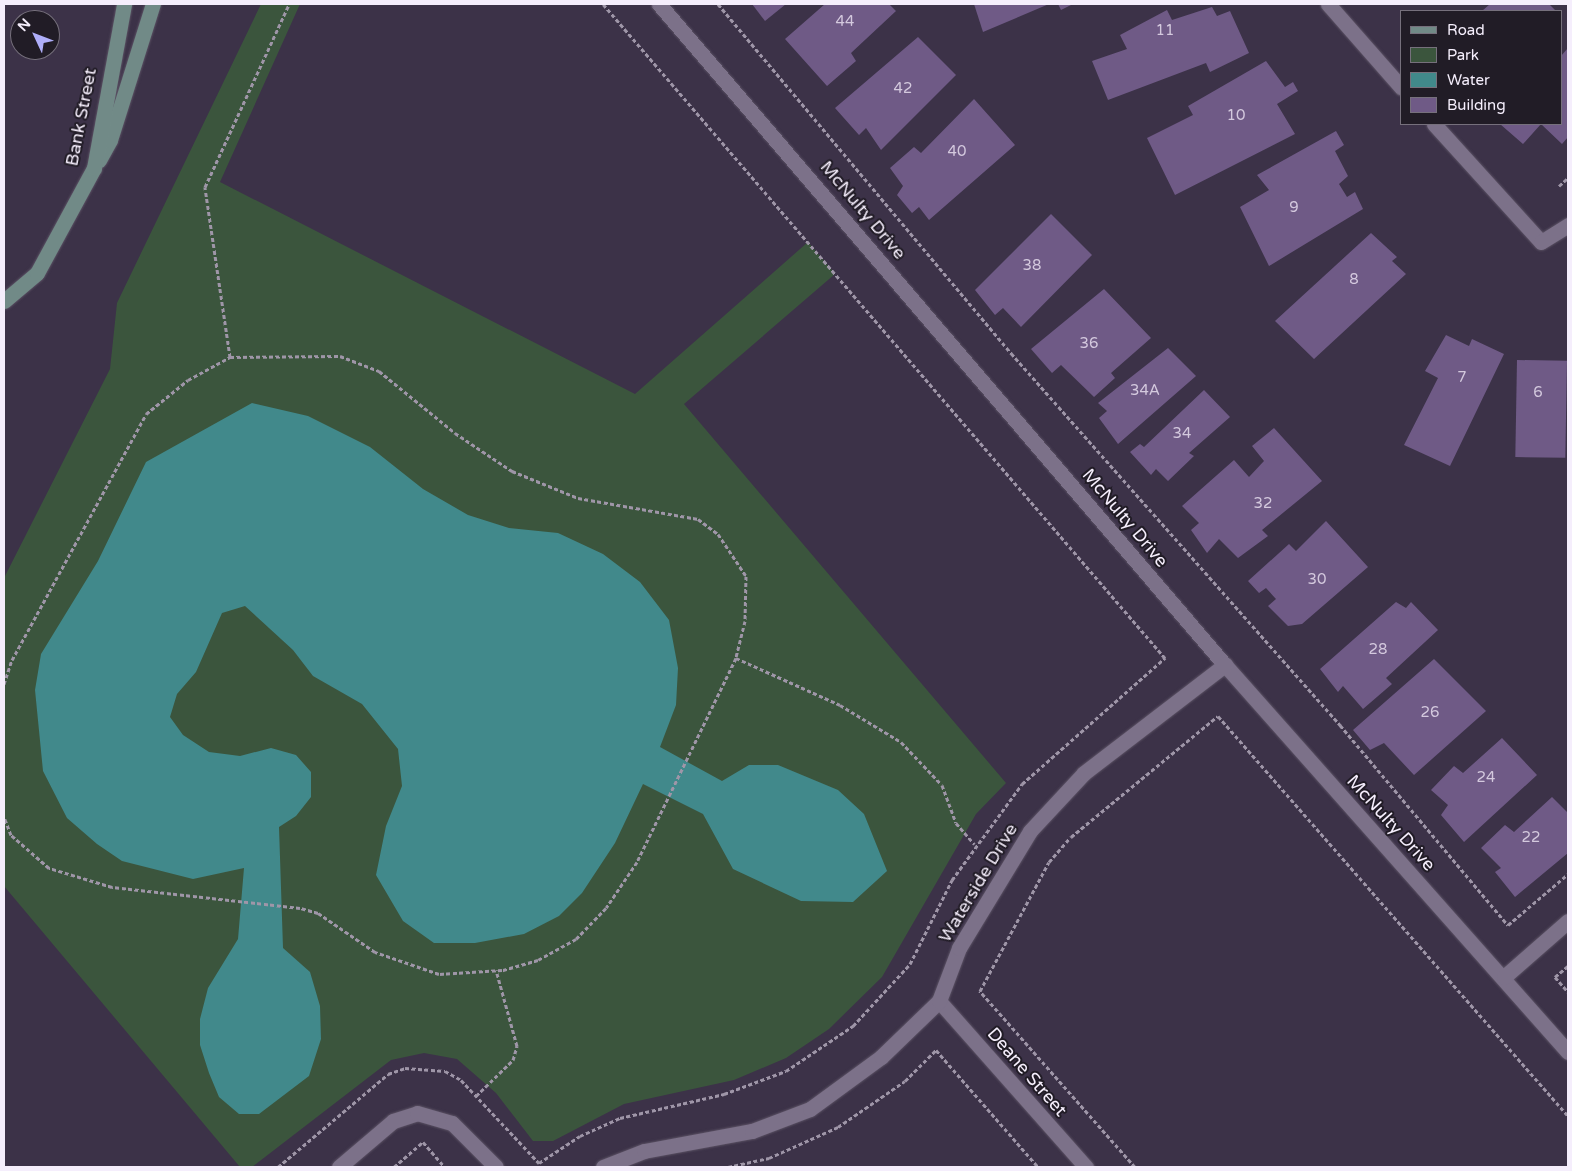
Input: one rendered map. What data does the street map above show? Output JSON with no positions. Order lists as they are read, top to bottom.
{
  "streets": {
    "main road": ["Bank Street"],
    "street": ["McNulty Drive", "Waterside Drive", "Deane Street"]
  },
  "crossings": [
    ["McNulty Drive", "Waterside Drive"],
    ["Waterside Drive", "Deane Street"]
  ],
  "house_numbers": [
    "44",
    "11",
    "42",
    "10",
    "40",
    "9",
    "38",
    "8",
    "36",
    "7",
    "34A",
    "6",
    "34",
    "32",
    "30",
    "28",
    "26",
    "24",
    "22"
  ],
  "legend": [
    "Road",
    "Park",
    "Water",
    "Building"
  ],
  "north": "top left"
}
